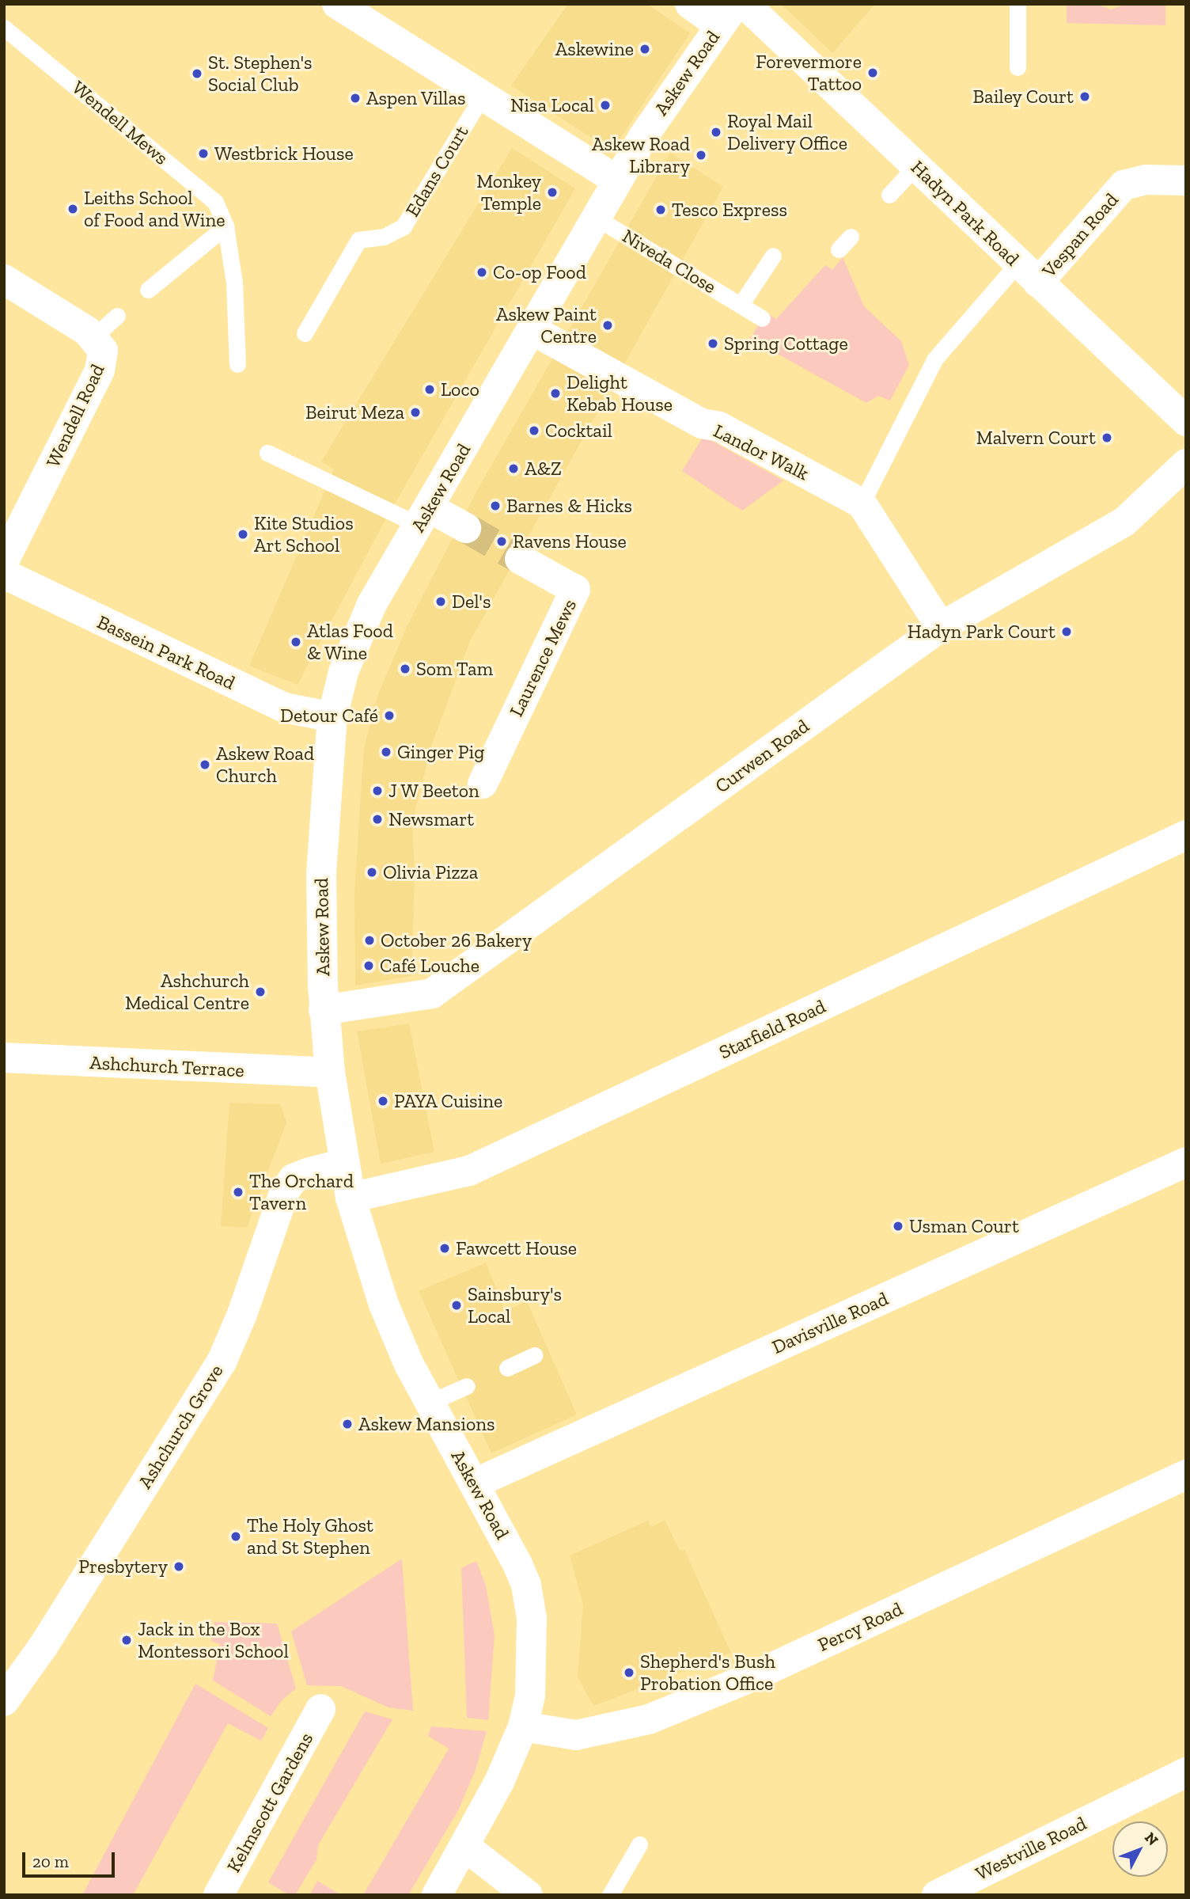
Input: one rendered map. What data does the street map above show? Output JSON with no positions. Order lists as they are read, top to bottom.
{
  "streets": {
    "street": [
      "Askew Road",
      "Hadyn Park Road",
      "Vespan Road",
      "Wendell Road",
      "Landor Walk",
      "Bassein Park Road",
      "Laurence Mews",
      "Curwen Road",
      "Starfield Road",
      "Ashchurch Terrace",
      "Davisville Road",
      "Ashchurch Grove",
      "Percy Road",
      "Kelmscott Gardens",
      "Westville Road"
    ],
    "lane": ["Wendell Mews", "Edans Court", "Niveda Close"]
  },
  "crossings": [
    ["Askew Road", "Niveda Close"],
    ["Askew Road", "Landor Walk"],
    ["Askew Road", "Bassein Park Road"],
    ["Askew Road", "Curwen Road"],
    ["Askew Road", "Starfield Road"],
    ["Askew Road", "Ashchurch Terrace"],
    ["Askew Road", "Davisville Road"],
    ["Askew Road", "Ashchurch Grove"],
    ["Askew Road", "Percy Road"],
    ["Hadyn Park Road", "Vespan Road"],
    ["Landor Walk", "Curwen Road"]
  ],
  "places": [
    "Askewine",
    "Forevermore Tattoo",
    "St. Stephen's Social Club",
    "Bailey Court",
    "Aspen Villas",
    "Nisa Local",
    "Royal Mail Delivery Office",
    "Westbrick House",
    "Askew Road Library",
    "Monkey Temple",
    "Leiths School of Food and Wine",
    "Tesco Express",
    "Co-op Food",
    "Askew Paint Centre",
    "Spring Cottage",
    "Loco",
    "Delight Kebab House",
    "Beirut Meza",
    "Cocktail",
    "Malvern Court",
    "A&Z",
    "Barnes & Hicks",
    "Kite Studios Art School",
    "Ravens House",
    "Del's",
    "Hadyn Park Court",
    "Atlas Food & Wine",
    "Som Tam",
    "Detour Café",
    "Ginger Pig",
    "Askew Road Church",
    "J W Beeton",
    "Newsmart",
    "Olivia Pizza",
    "October 26 Bakery",
    "Café Louche",
    "Ashchurch Medical Centre",
    "PAYA Cuisine",
    "The Orchard Tavern",
    "Usman Court",
    "Fawcett House",
    "Sainsbury's Local",
    "Askew Mansions",
    "The Holy Ghost and St Stephen",
    "Presbytery",
    "Jack in the Box Montessori School",
    "Shepherd's Bush Probation Office"
  ],
  "scale_bar": "20 m",
  "north": "top right"
}
